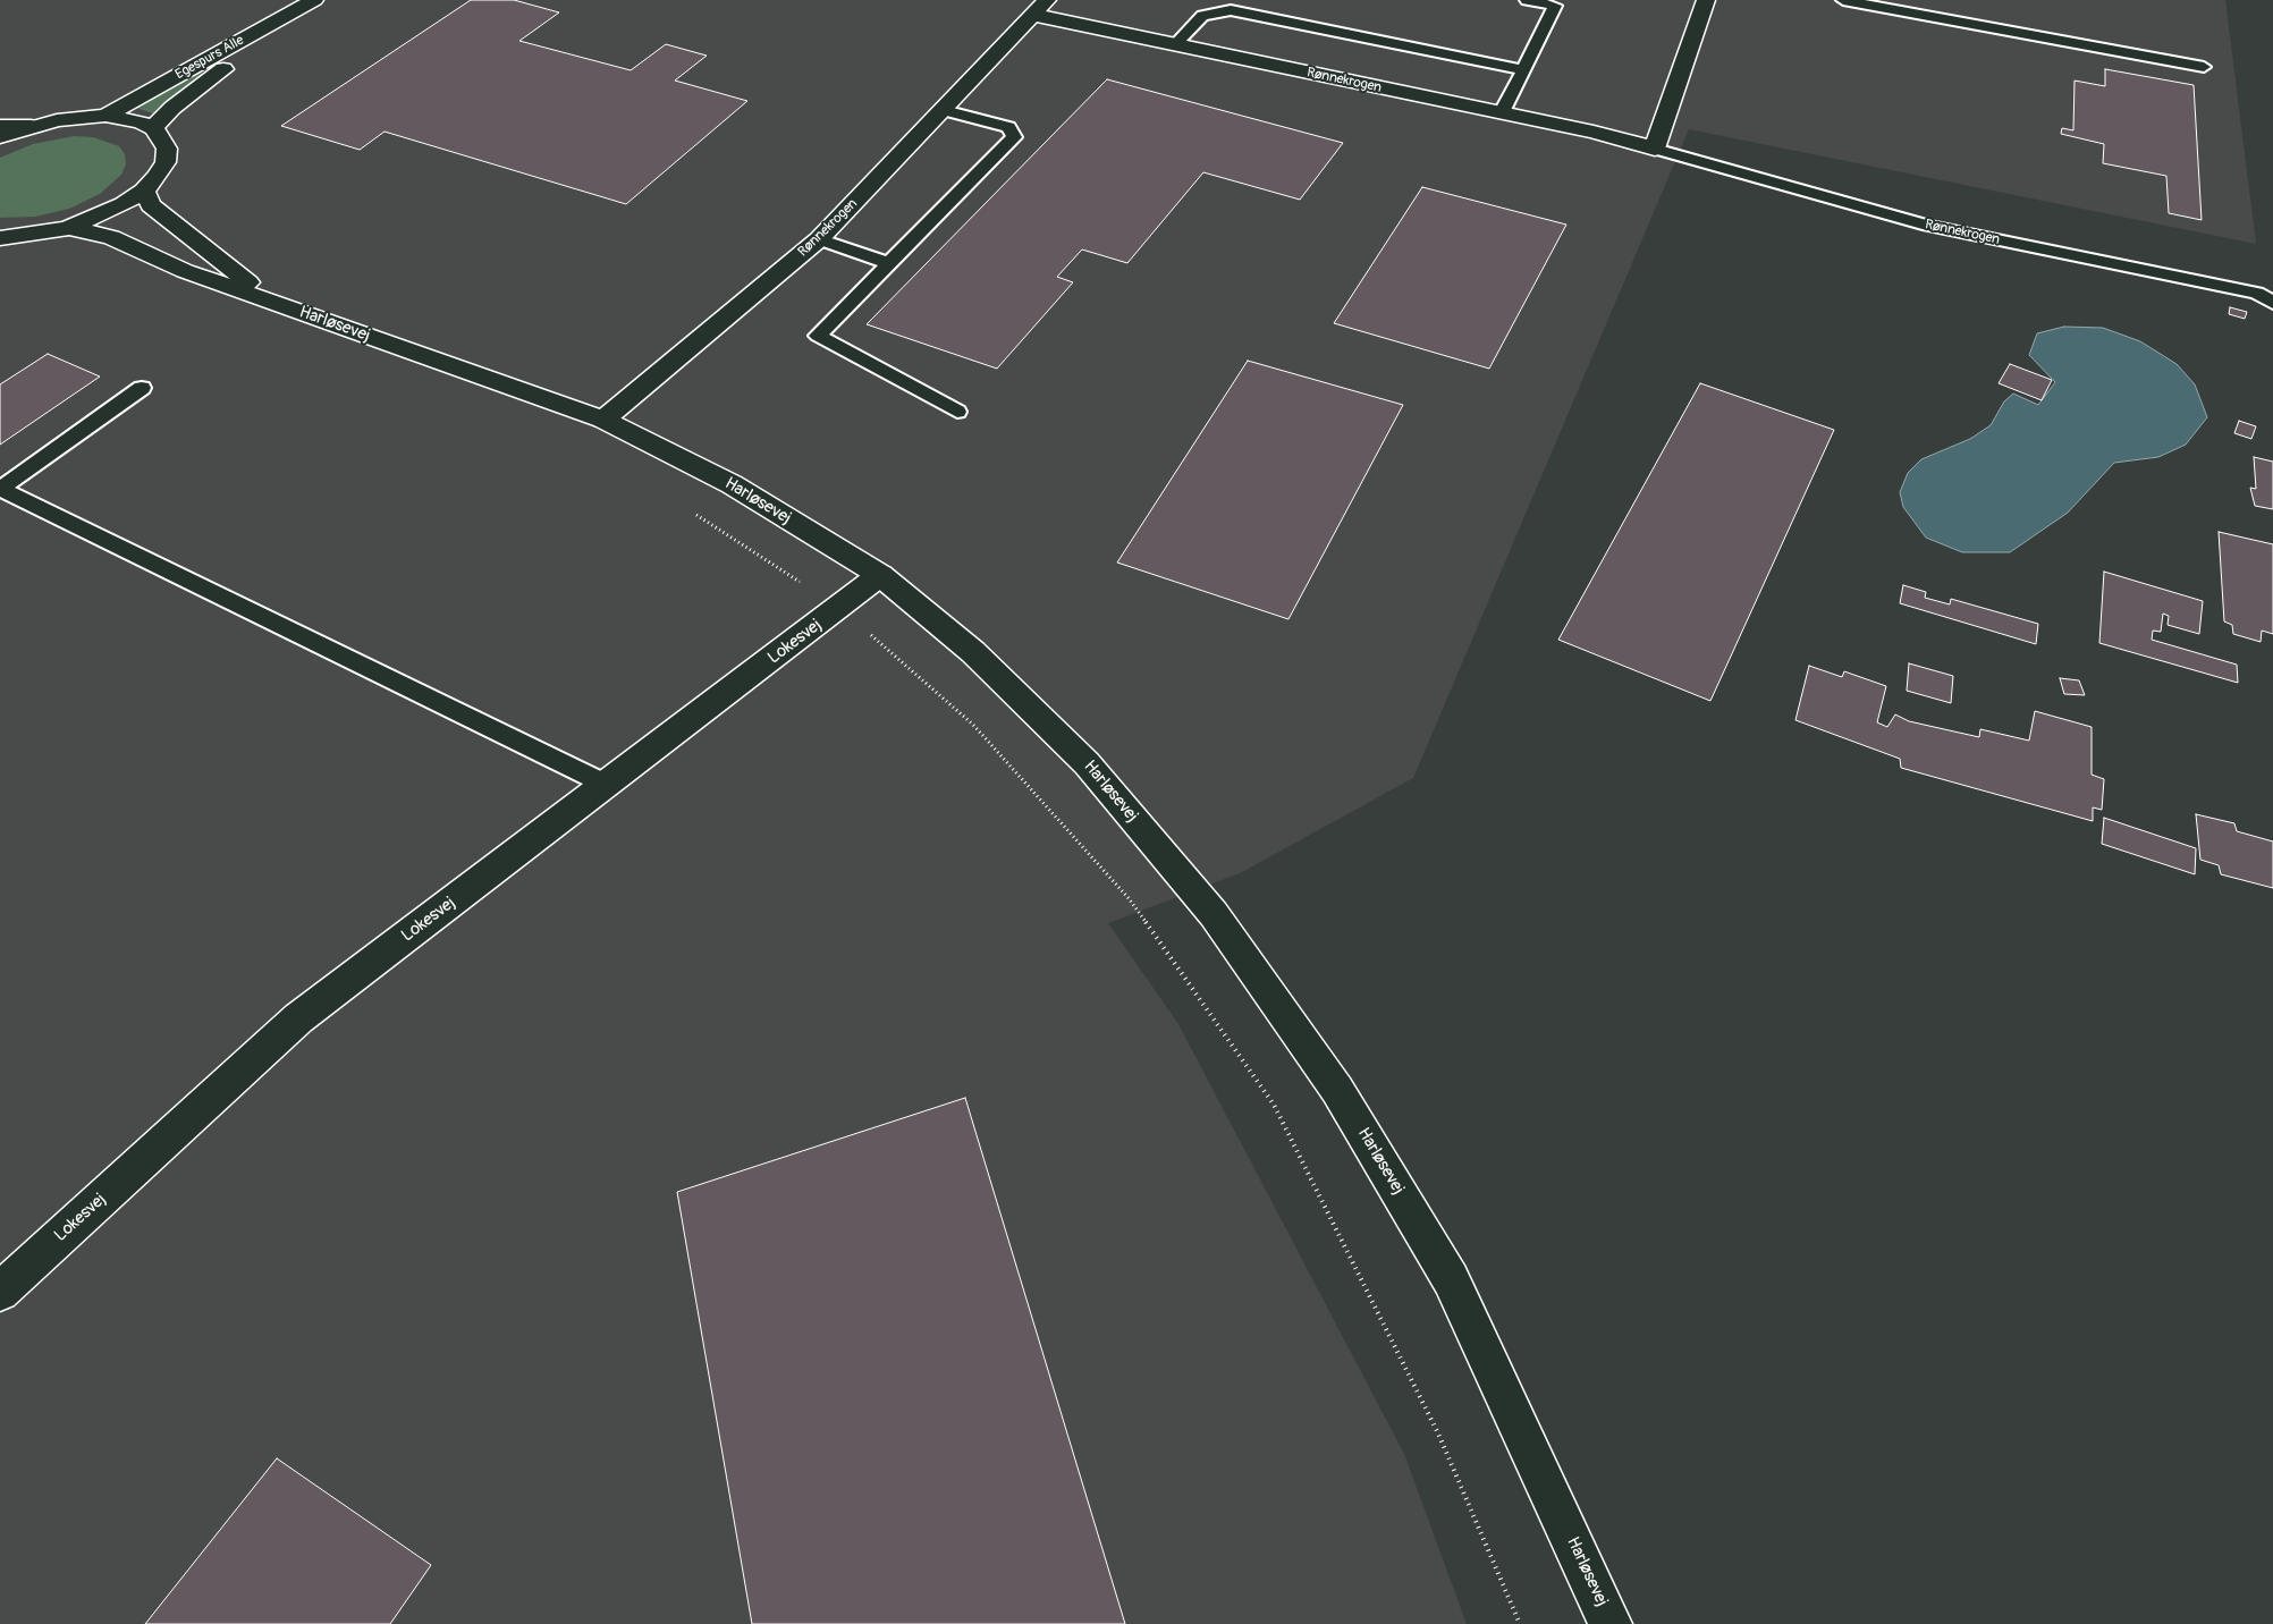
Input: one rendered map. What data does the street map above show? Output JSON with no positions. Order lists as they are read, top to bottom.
{
  "streets": {
    "street": [
      "Egespurs Alle",
      "Rønnekrogen",
      "Harløsevej",
      "Lokesvej"
    ]
  },
  "crossings": [
    ["Rønnekrogen", "Harløsevej"],
    ["Harløsevej", "Lokesvej"]
  ]
}
